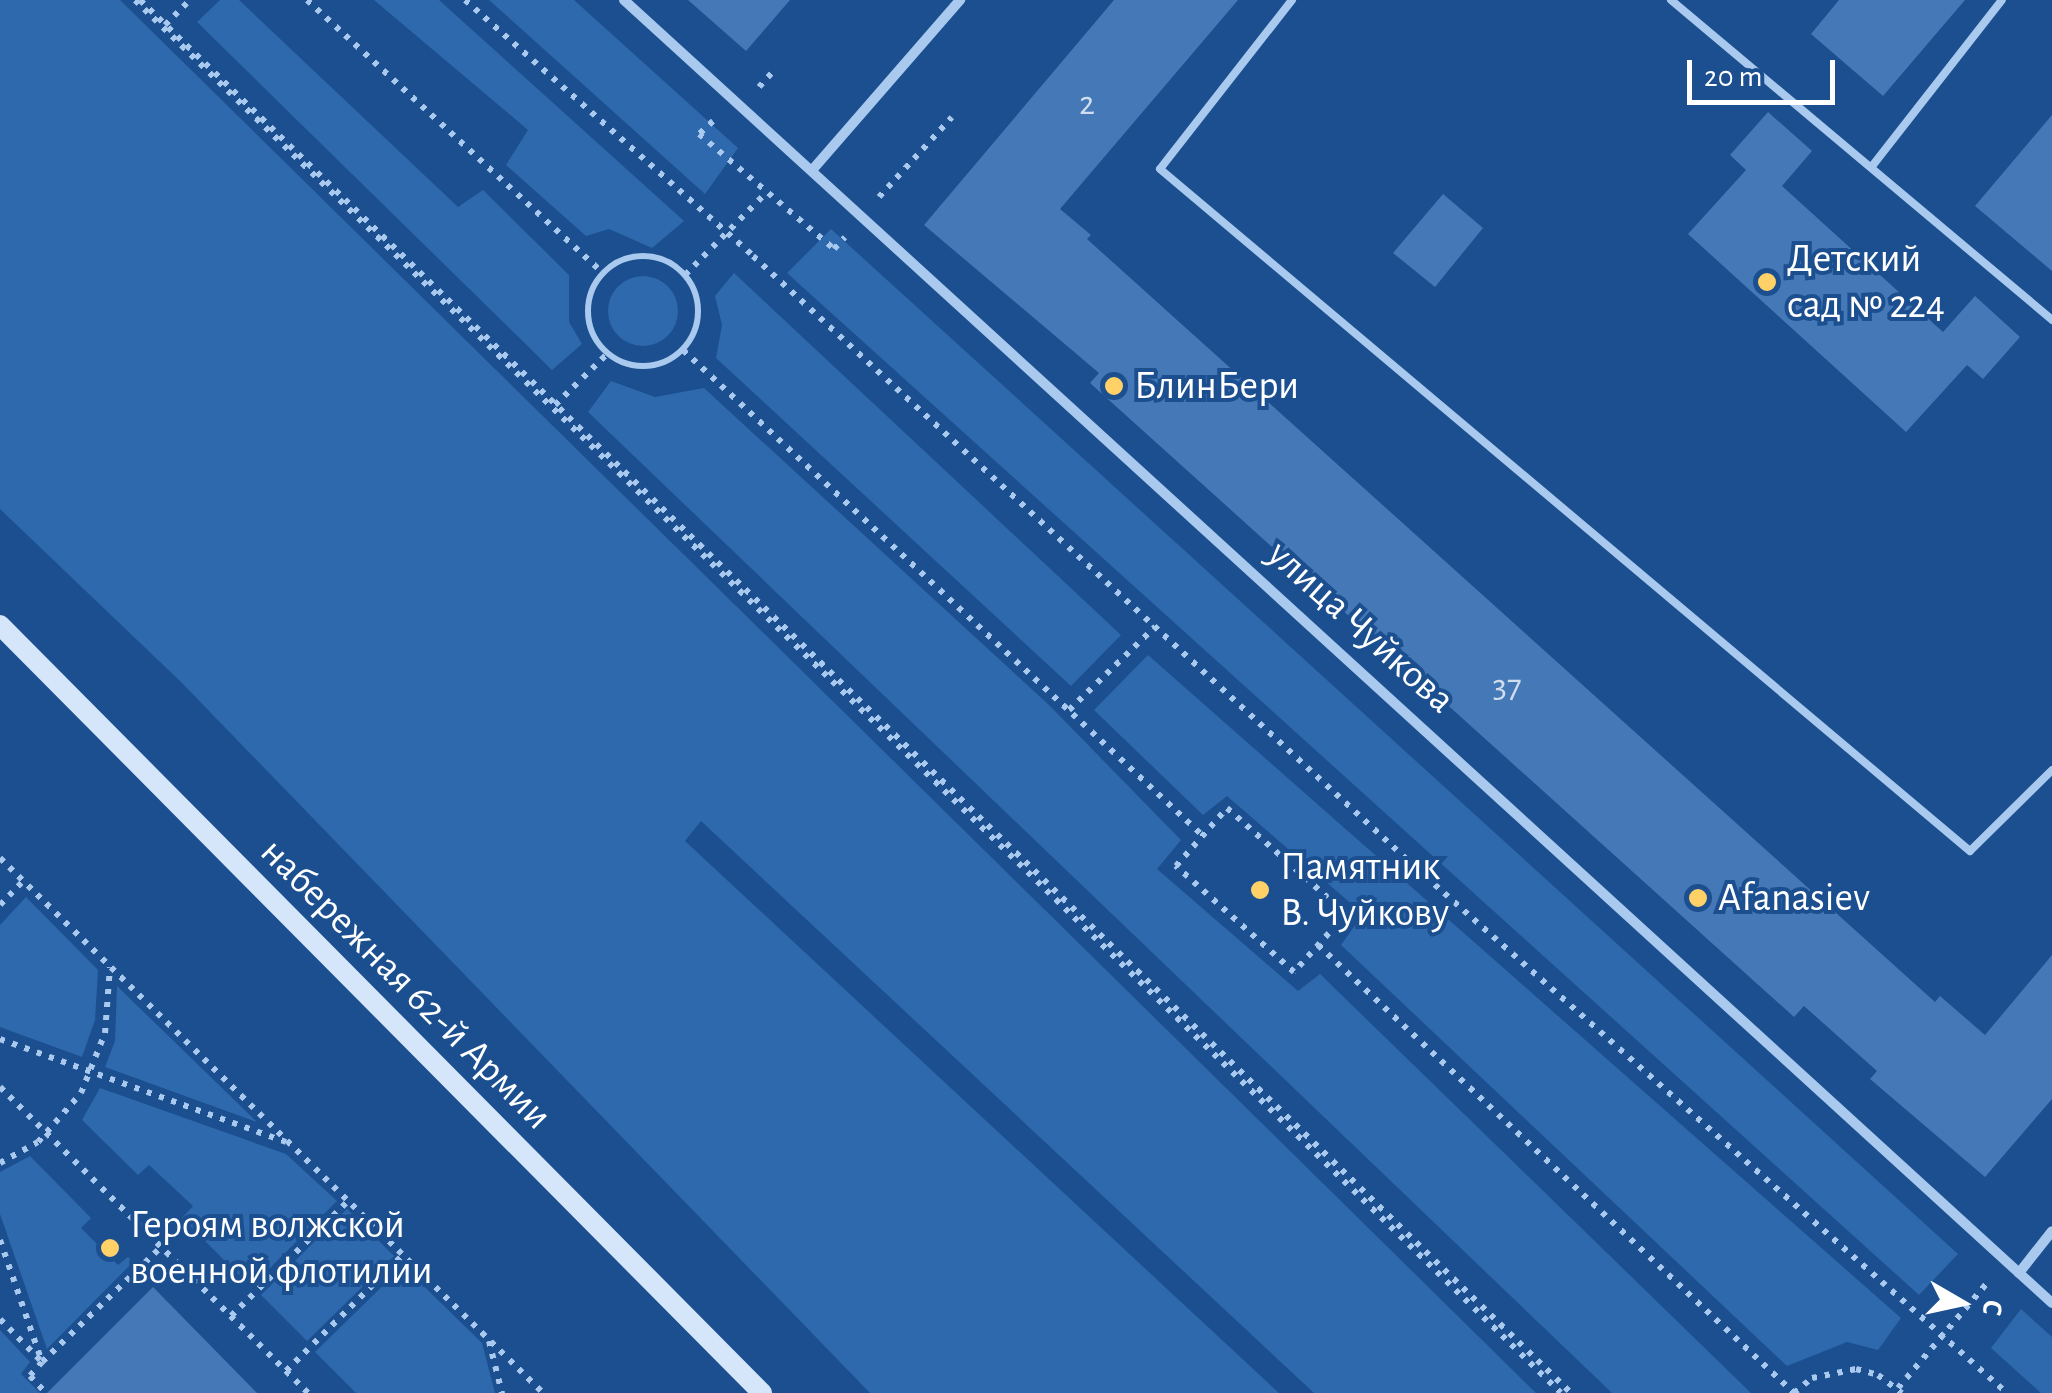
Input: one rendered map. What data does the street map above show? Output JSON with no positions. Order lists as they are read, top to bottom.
{
  "streets": {
    "main road": ["набережная 62-й Армии"],
    "street": ["улица Чуйкова"]
  },
  "places": [
    "Детский сад № 224",
    "БлинБери",
    "Памятник В. Чуйкову",
    "Afanasiev",
    "Героям волжской военной флотилии"
  ],
  "house_numbers": ["2", "37"],
  "scale_bar": "20 m",
  "north": "right"
}
